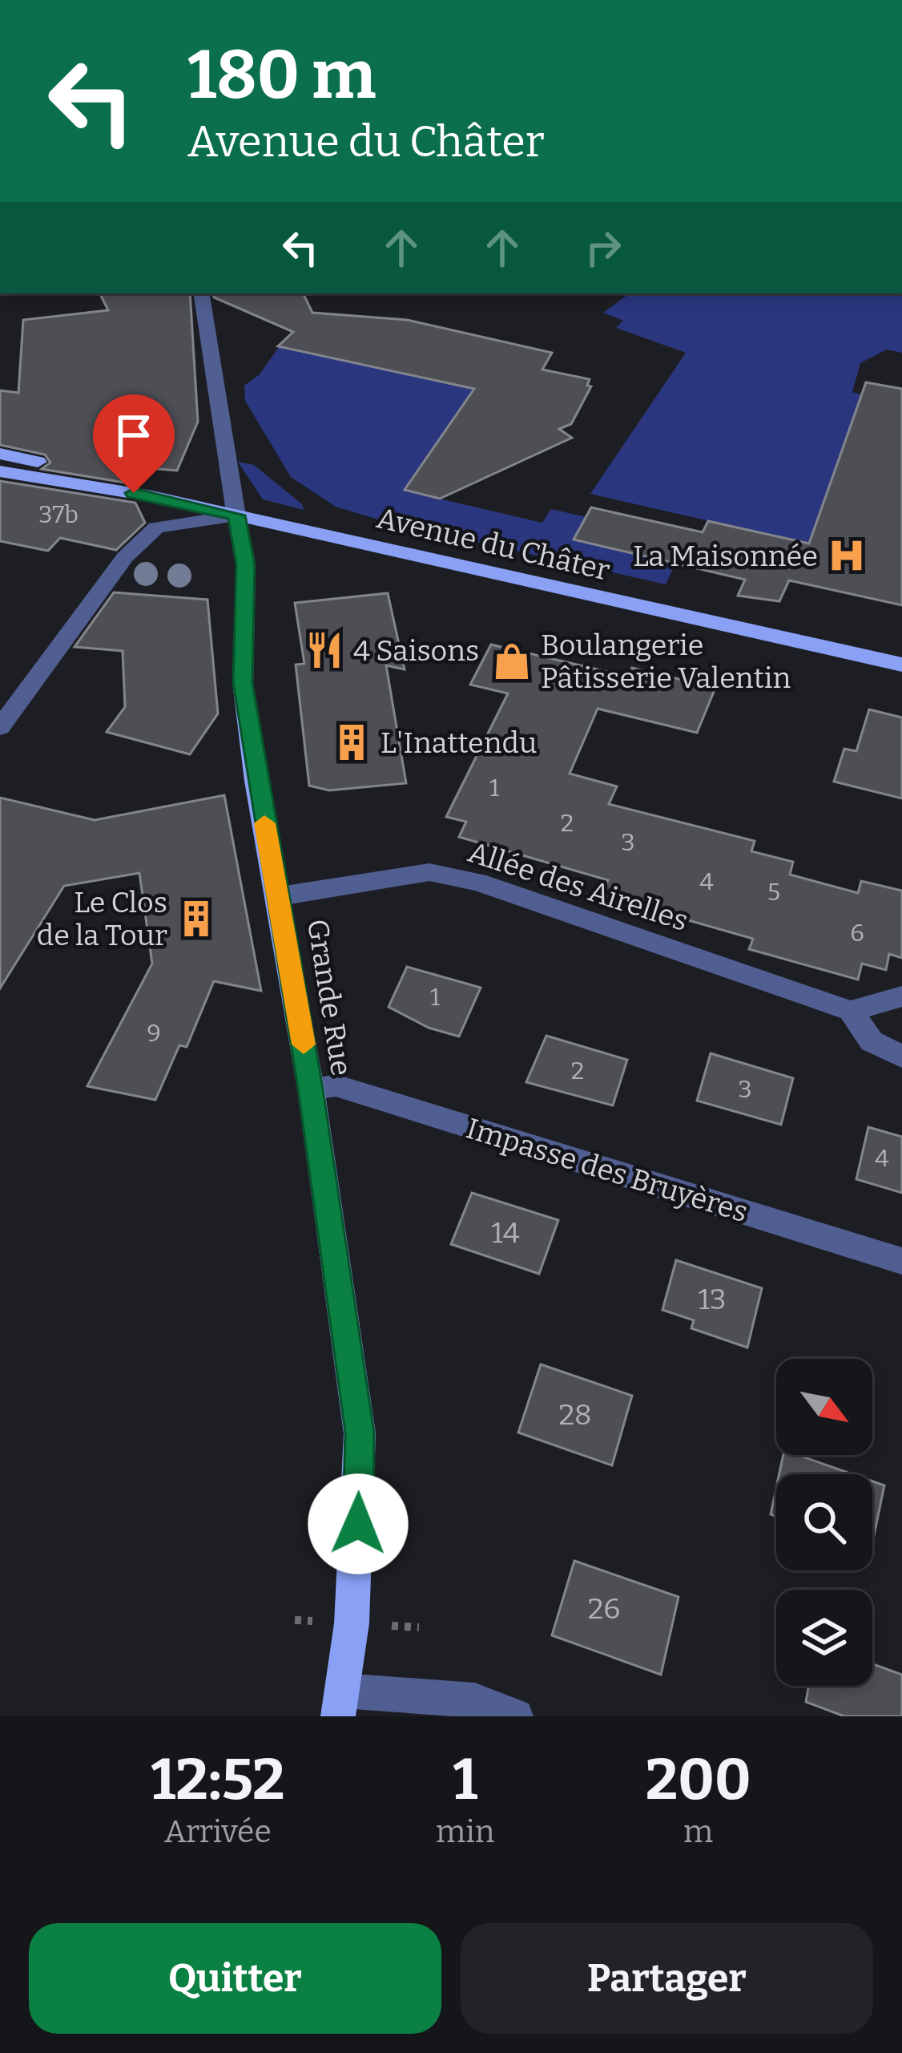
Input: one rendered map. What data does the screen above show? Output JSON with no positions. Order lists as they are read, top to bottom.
{
  "streets": {
    "main road": ["Avenue du Châter", "Grande Rue"],
    "street": ["Allée des Airelles", "Impasse des Bruyères"]
  },
  "crossings": [
    ["Avenue du Châter", "Grande Rue"],
    ["Allée des Airelles", "Grande Rue"],
    ["Grande Rue", "Impasse des Bruyères"]
  ],
  "places": {
    "hospital": ["La Maisonnée"],
    "restaurant": ["4 Saisons"],
    "shop": ["Boulangerie Pâtisserie Valentin"],
    "building": ["L'Inattendu", "Le Clos de la Tour"]
  },
  "house_numbers": [
    "37b",
    "1",
    "2",
    "3",
    "4",
    "5",
    "6",
    "1",
    "9",
    "2",
    "3",
    "4",
    "14",
    "13",
    "28",
    "26"
  ],
  "north": "bottom right",
  "page": {
    "turn": ["180 m", "Avenue du Châter"],
    "eta": [
      "12:52",
      "Arrivée",
      "1",
      "min",
      "200",
      "m"
    ],
    "buttons": ["Quitter", "Partager"]
  }
}
